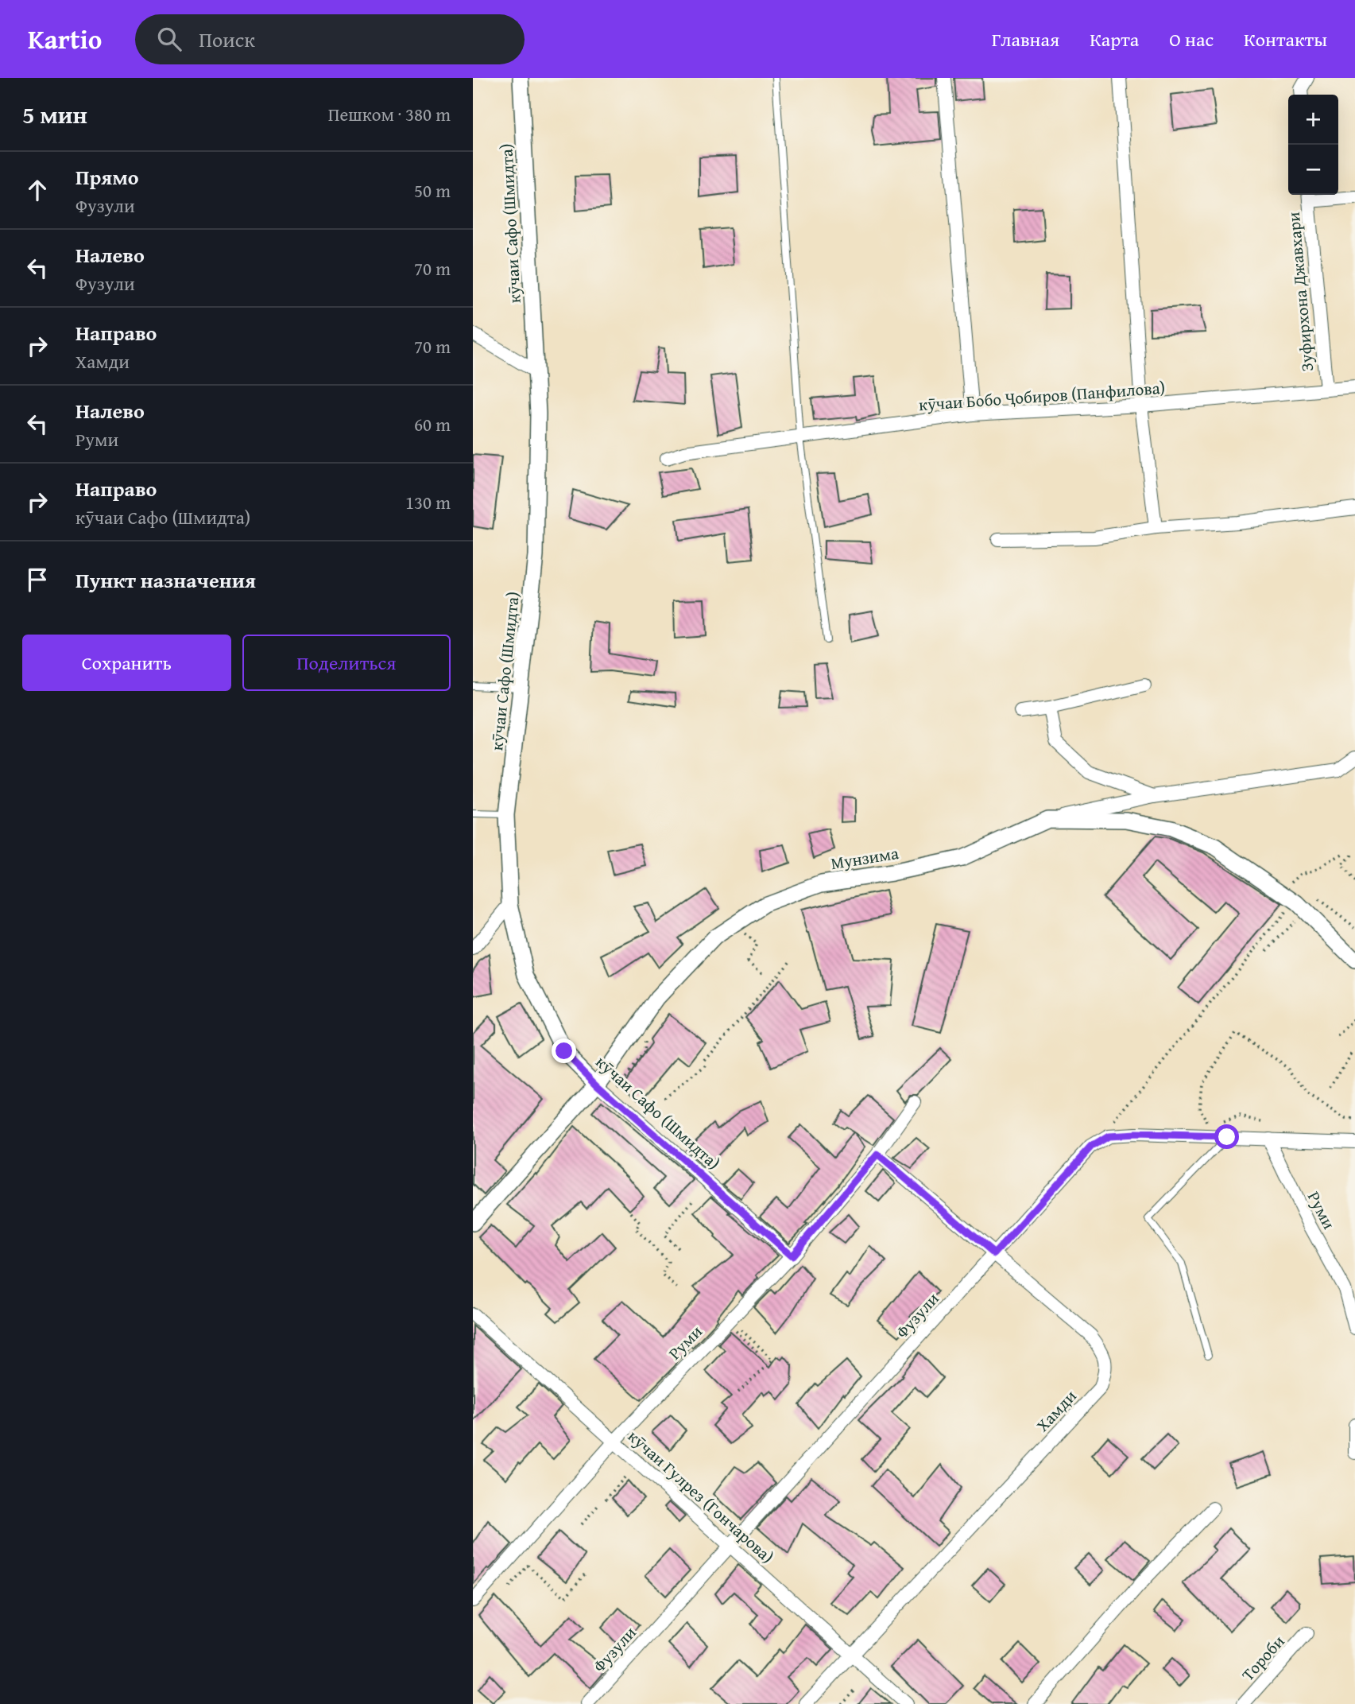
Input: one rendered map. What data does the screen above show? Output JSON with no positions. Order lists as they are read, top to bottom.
{
  "streets": {
    "street": [
      "кӯчаи Сафо (Шмидта)",
      "Зуфирхона Джавхари",
      "кӯчаи Бобо Ҷобиров (Панфилова)",
      "Мунзима",
      "Руми",
      "Фузули",
      "Хамди",
      "кӯчаи Гулрез (Гончарова)",
      "Тороби"
    ]
  },
  "crossings": [
    ["кӯчаи Сафо (Шмидта)", "Мунзима"],
    ["кӯчаи Сафо (Шмидта)", "Руми"],
    ["Зуфирхона Джавхари", "кӯчаи Бобо Ҷобиров (Панфилова)"],
    ["Руми", "Фузули"],
    ["Руми", "Хамди"],
    ["Руми", "кӯчаи Гулрез (Гончарова)"],
    ["Фузули", "Хамди"],
    ["Фузули", "кӯчаи Гулрез (Гончарова)"],
    ["Хамди", "кӯчаи Гулрез (Гончарова)"]
  ],
  "page": {
    "header": "Kartio",
    "search": "Поиск",
    "nav": [
      "Главная",
      "Карта",
      "О нас",
      "Контакты"
    ],
    "heading": ["5 мин", "Пешком · 380 m"],
    "map_buttons": ["+", "−"],
    "list": [
      ["Прямо", "Фузули", "50 m"],
      ["Налево", "Фузули", "70 m"],
      ["Направо", "Хамди", "70 m"],
      ["Налево", "Руми", "60 m"],
      ["Направо", "кӯчаи Сафо (Шмидта)", "130 m"],
      "Пункт назначения"
    ],
    "buttons": ["Сохранить", "Поделиться"]
  }
}
